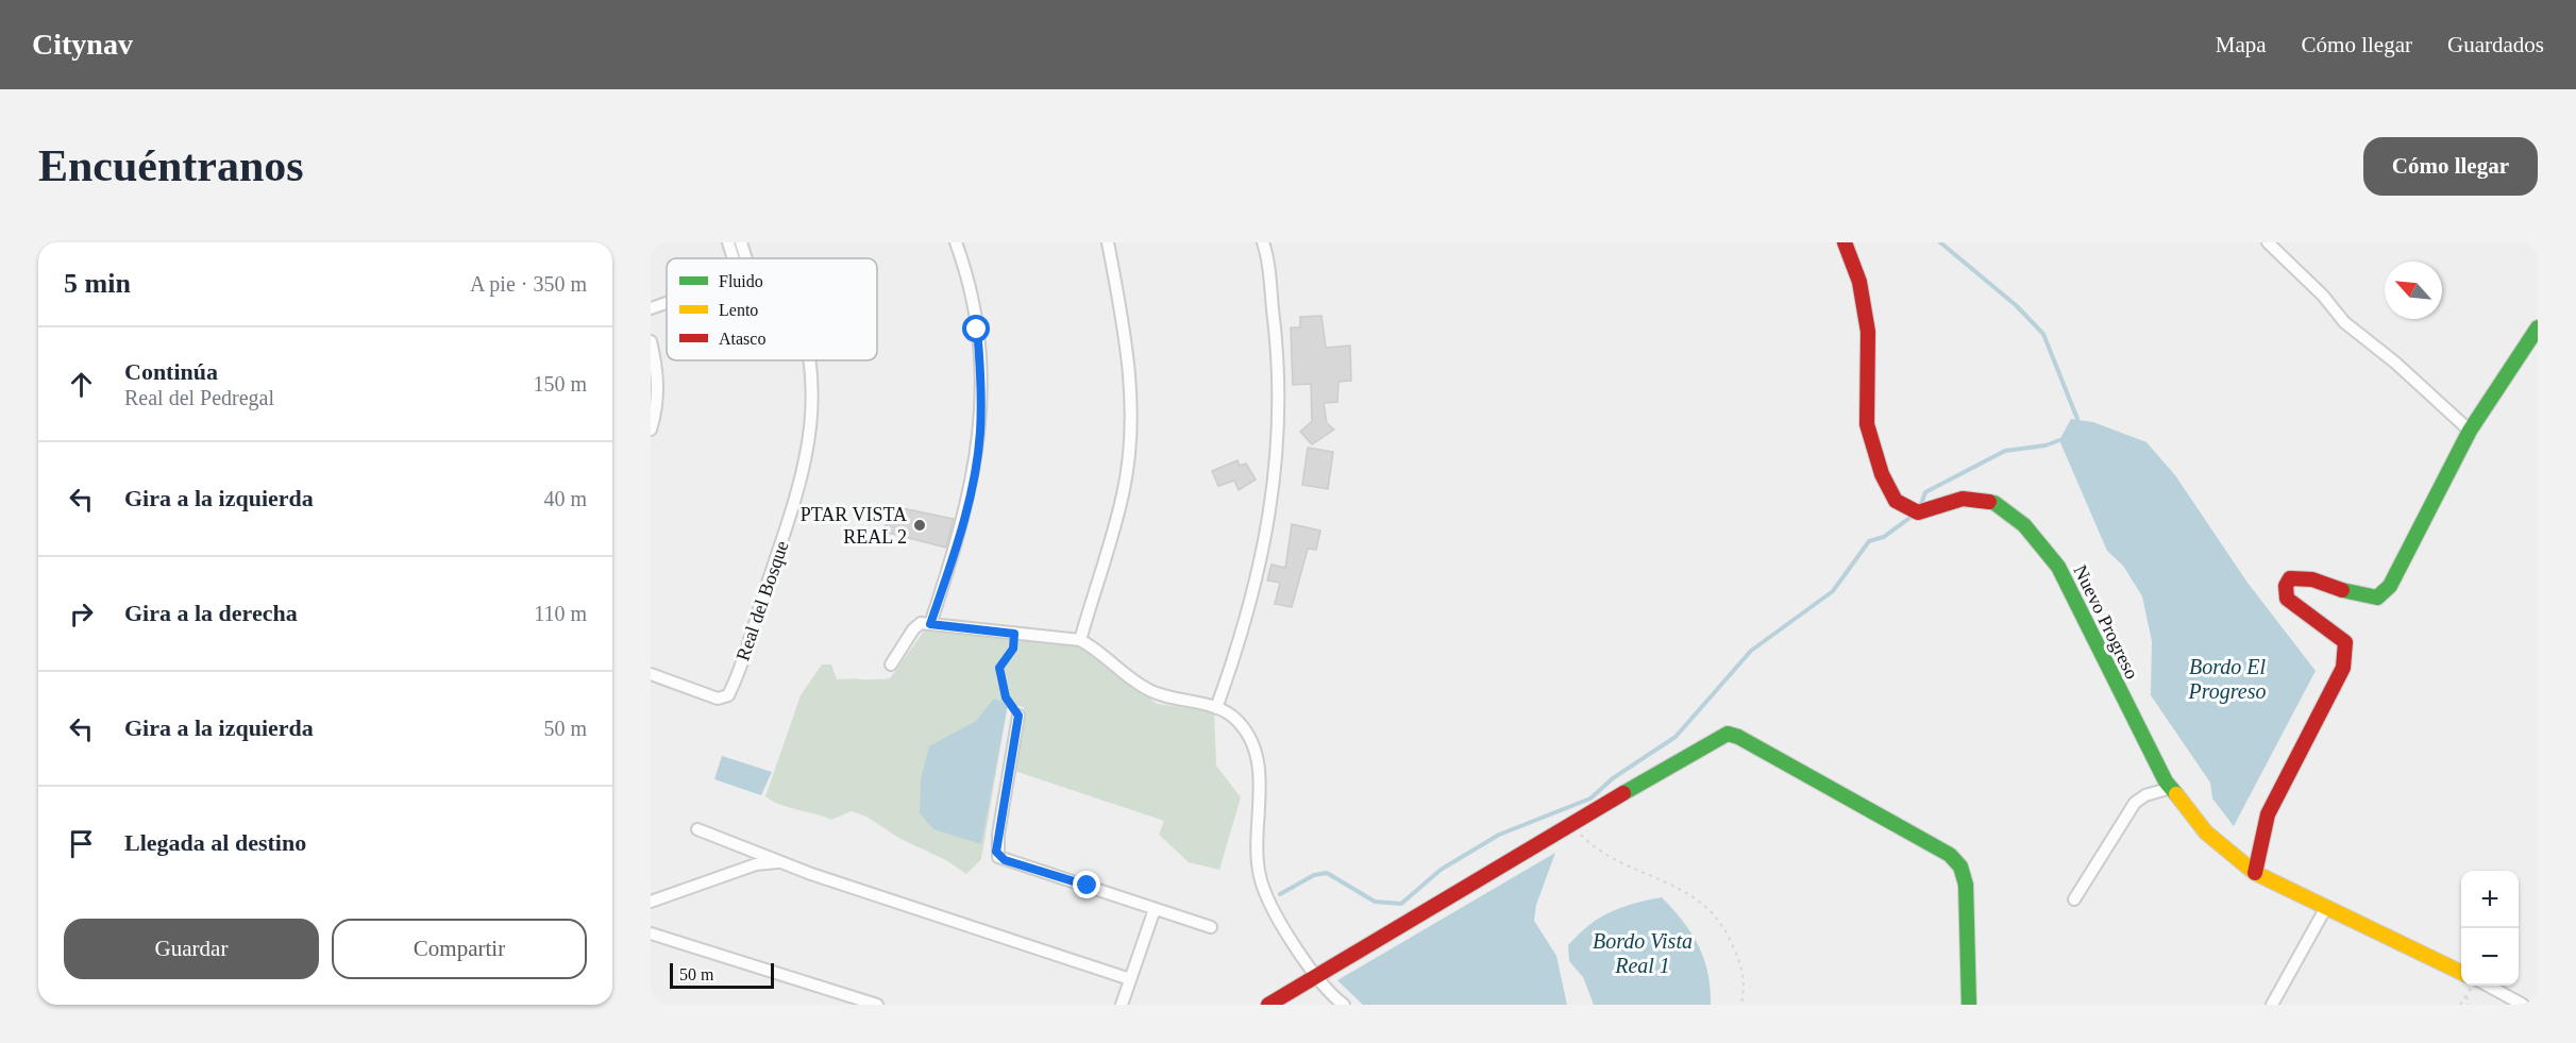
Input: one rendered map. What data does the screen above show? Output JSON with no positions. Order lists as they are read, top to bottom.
{
  "streets": {
    "street": ["Real del Bosque", "Nuevo Progreso"]
  },
  "water": ["Bordo El Progreso", "Bordo Vista Real 1"],
  "places": ["PTAR VISTA REAL 2"],
  "legend": ["Fluido", "Lento", "Atasco"],
  "scale_bar": "50 m",
  "north": "top left",
  "page": {
    "header": "Citynav",
    "nav": ["Mapa", "Cómo llegar", "Guardados"],
    "buttons": [
      "Cómo llegar",
      ["Guardar", "Compartir"]
    ],
    "title": "Encuéntranos",
    "heading": ["5 min", "A pie · 350 m"],
    "list": [
      ["Continúa", "Real del Pedregal", "150 m"],
      ["Gira a la izquierda", "40 m"],
      ["Gira a la derecha", "110 m"],
      ["Gira a la izquierda", "50 m"],
      "Llegada al destino"
    ],
    "map_buttons": ["+", "−"],
    "scale": "50 m"
  }
}
